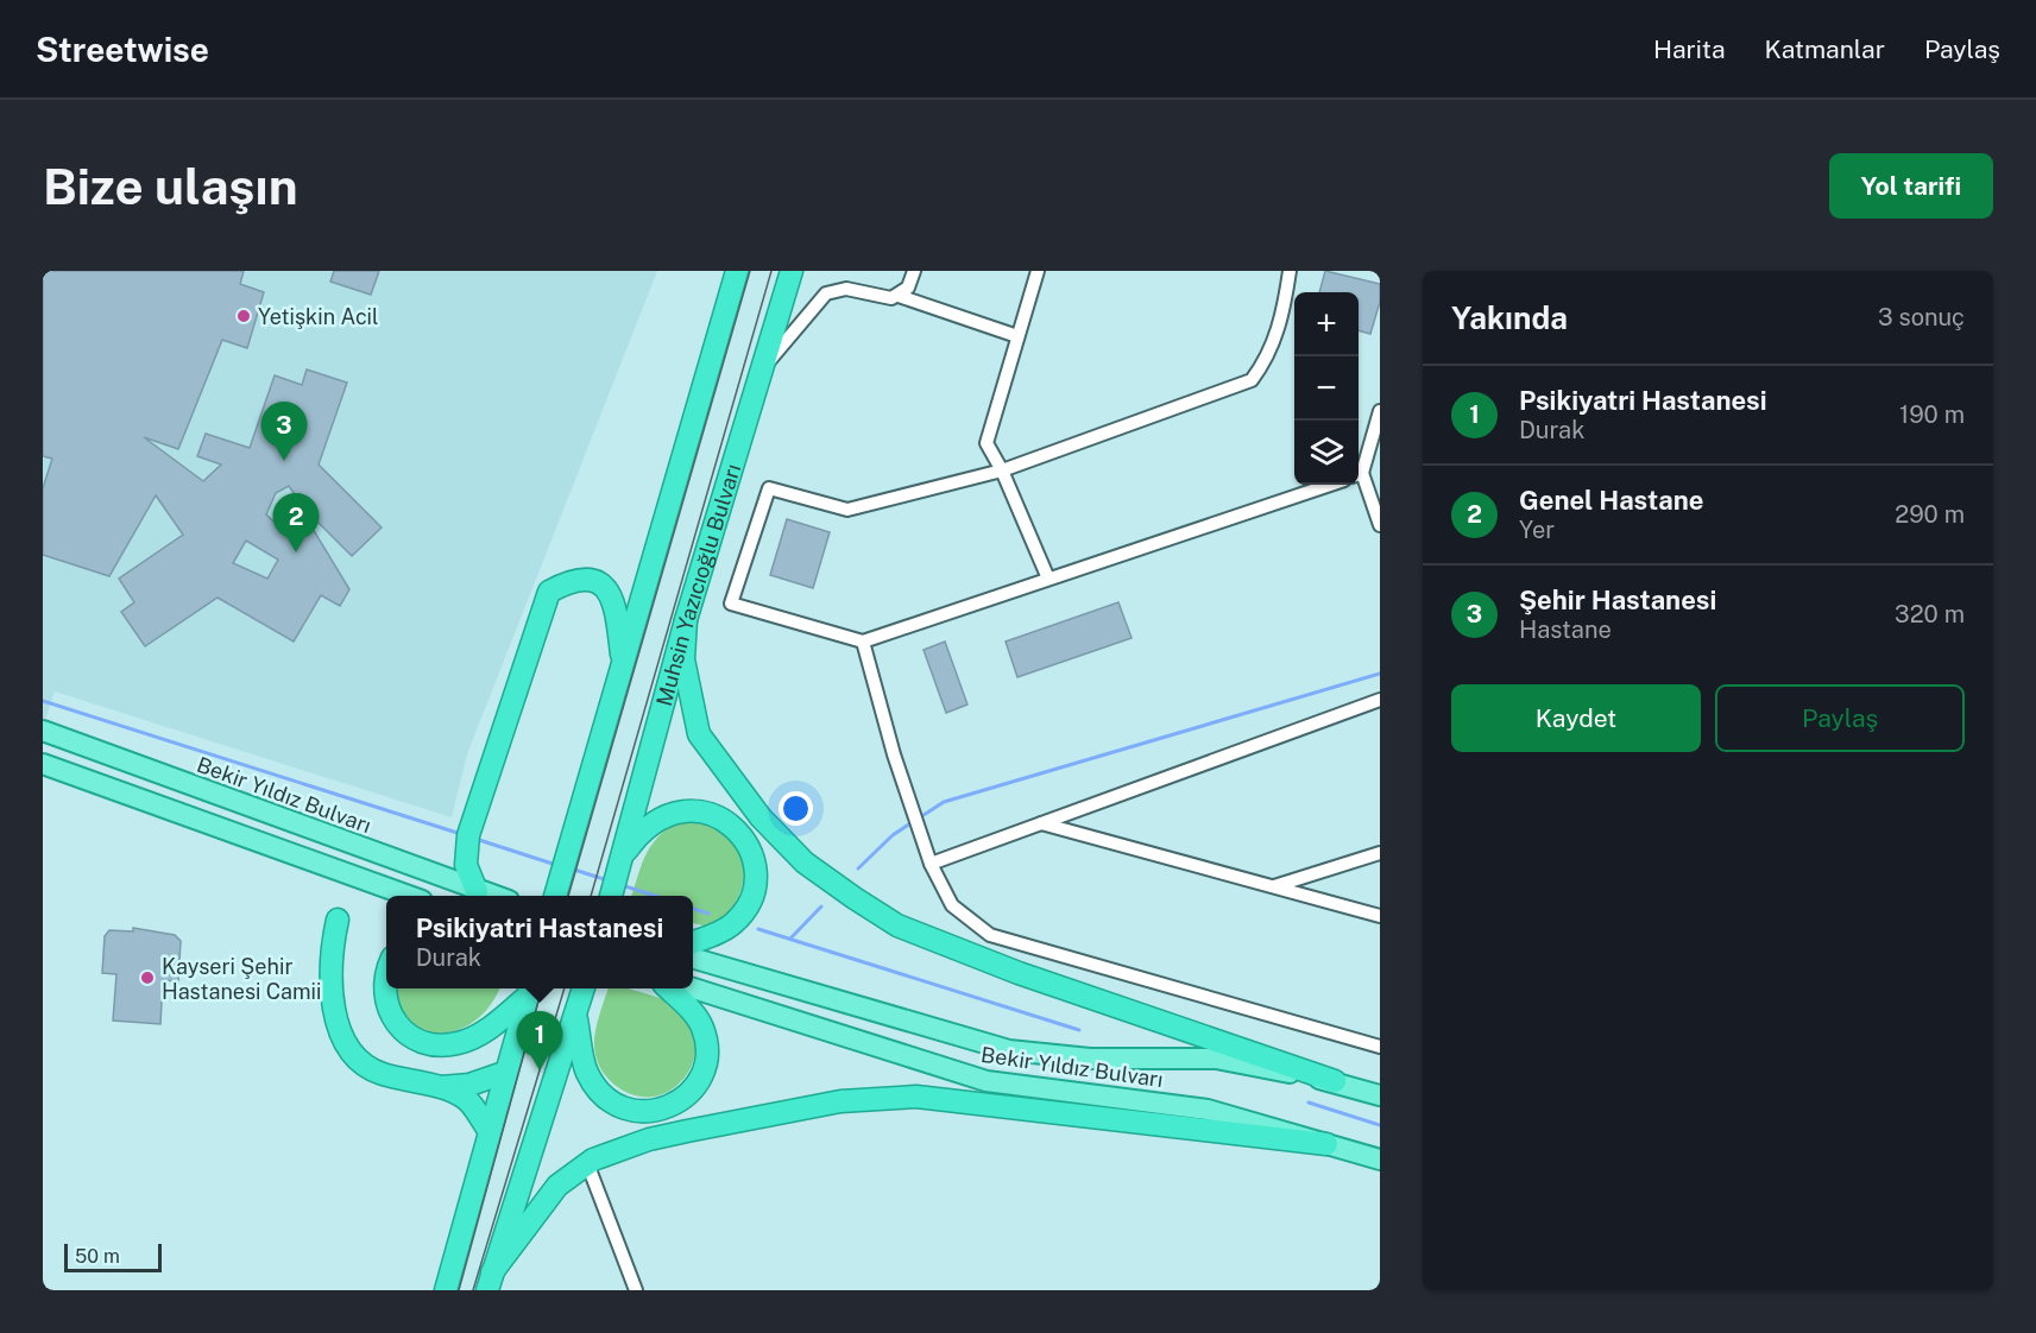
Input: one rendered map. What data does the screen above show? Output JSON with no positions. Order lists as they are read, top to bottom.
{
  "streets": {
    "highway": ["Muhsin Yazıcıoğlu Bulvarı"],
    "main road": ["Bekir Yıldız Bulvarı"]
  },
  "places": ["Yetişkin Acil", "Kayseri Şehir Hastanesi Camii"],
  "scale_bar": "50 m",
  "page": {
    "header": "Streetwise",
    "nav": ["Harita", "Katmanlar", "Paylaş"],
    "buttons": [
      "Yol tarifi",
      ["Kaydet", "Paylaş"]
    ],
    "title": "Bize ulaşın",
    "heading": ["Yakında", "3 sonuç"],
    "map_buttons": ["+", "−"],
    "list": [
      {
        "mark": "1",
        "name": "Psikiyatri Hastanesi",
        "note": "Durak",
        "value": "190 m"
      },
      {
        "mark": "2",
        "name": "Genel Hastane",
        "note": "Yer",
        "value": "290 m"
      },
      {
        "mark": "3",
        "name": "Şehir Hastanesi",
        "note": "Hastane",
        "value": "320 m"
      }
    ],
    "pins": ["3", "2", "1"],
    "popup": ["Psikiyatri Hastanesi", "Durak"],
    "scale": "50 m"
  }
}
